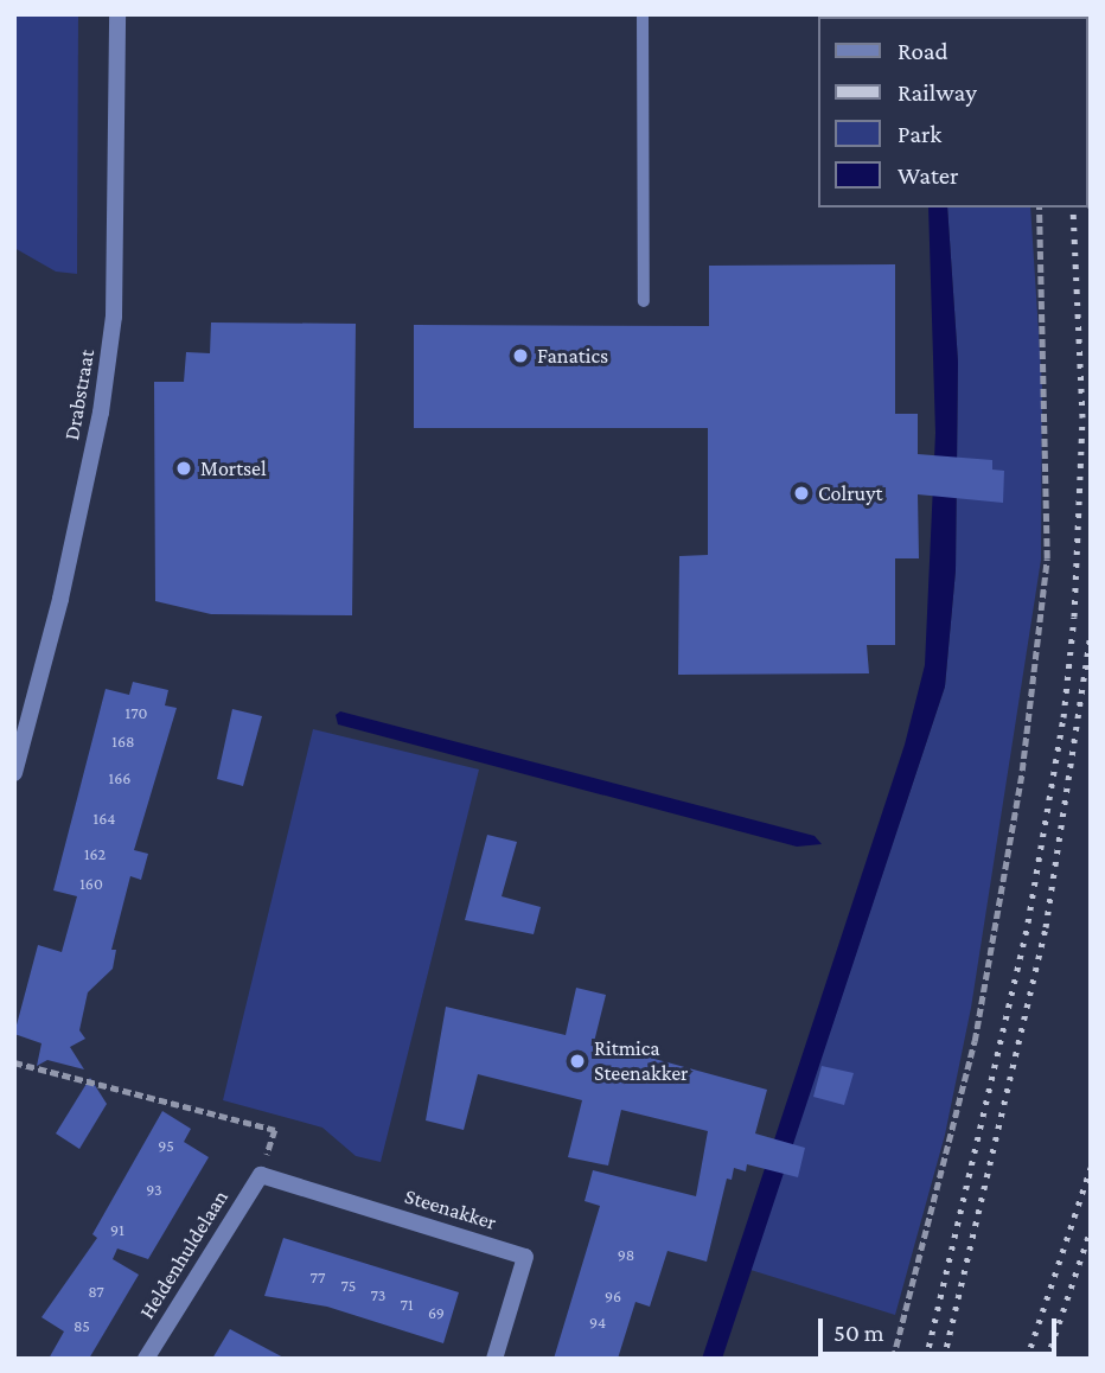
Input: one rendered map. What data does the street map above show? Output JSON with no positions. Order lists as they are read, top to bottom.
{
  "streets": {
    "street": ["Drabstraat", "Steenakker", "Heldenhuldelaan"]
  },
  "crossings": [
    ["Steenakker", "Heldenhuldelaan"]
  ],
  "places": [
    "Fanatics",
    "Mortsel",
    "Colruyt",
    "Ritmica Steenakker"
  ],
  "house_numbers": [
    "170",
    "168",
    "166",
    "164",
    "162",
    "160",
    "95",
    "93",
    "91",
    "98",
    "77",
    "75",
    "87",
    "73",
    "96",
    "71",
    "69",
    "94",
    "85"
  ],
  "legend": [
    "Road",
    "Railway",
    "Park",
    "Water"
  ],
  "scale_bar": "50 m"
}
